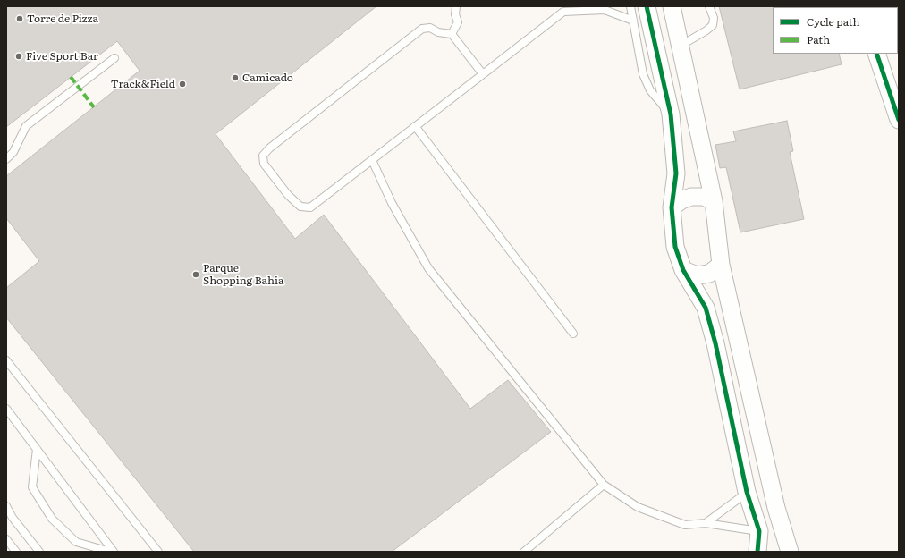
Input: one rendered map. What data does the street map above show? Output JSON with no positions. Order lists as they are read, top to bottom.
{
  "places": [
    "Torre de Pizza",
    "Five Sport Bar",
    "Camicado",
    "Track&Field",
    "Parque Shopping Bahia"
  ],
  "legend": ["Cycle path", "Path"]
}
